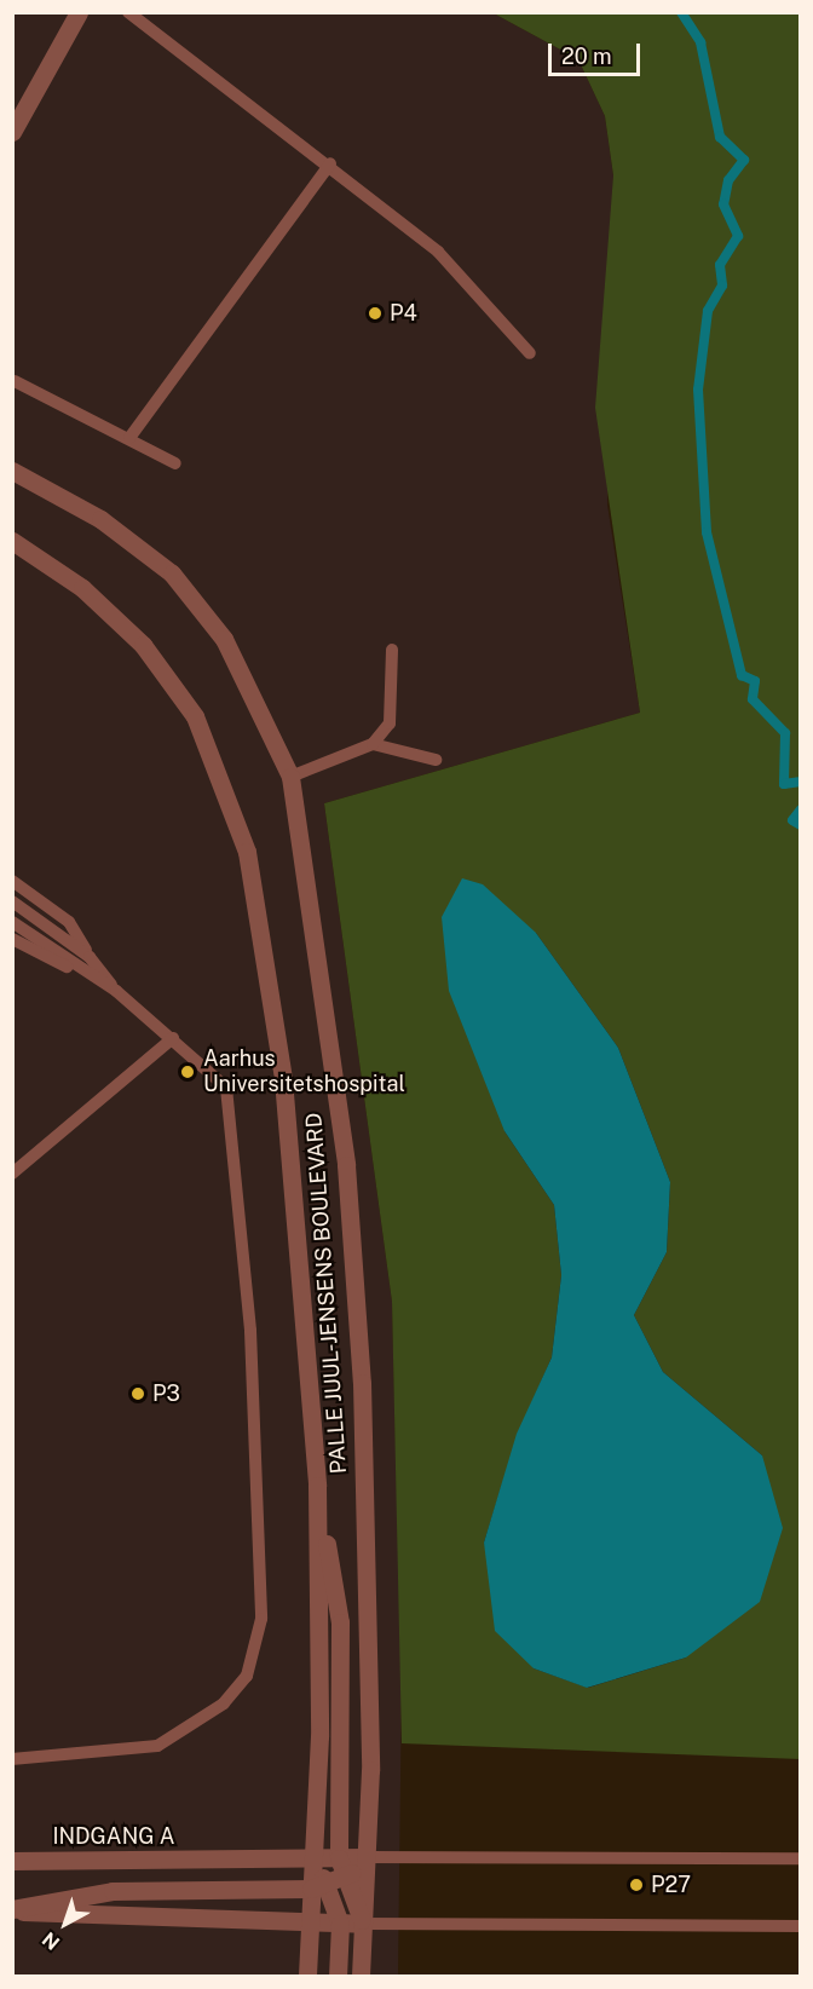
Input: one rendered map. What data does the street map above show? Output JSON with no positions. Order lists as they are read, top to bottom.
{
  "streets": {
    "street": ["PALLE JUUL-JENSENS BOULEVARD", "INDGANG A"]
  },
  "crossings": [
    ["PALLE JUUL-JENSENS BOULEVARD", "INDGANG A"]
  ],
  "places": [
    "P4",
    "Aarhus Universitetshospital",
    "P3",
    "P27"
  ],
  "scale_bar": "20 m",
  "north": "bottom left"
}
